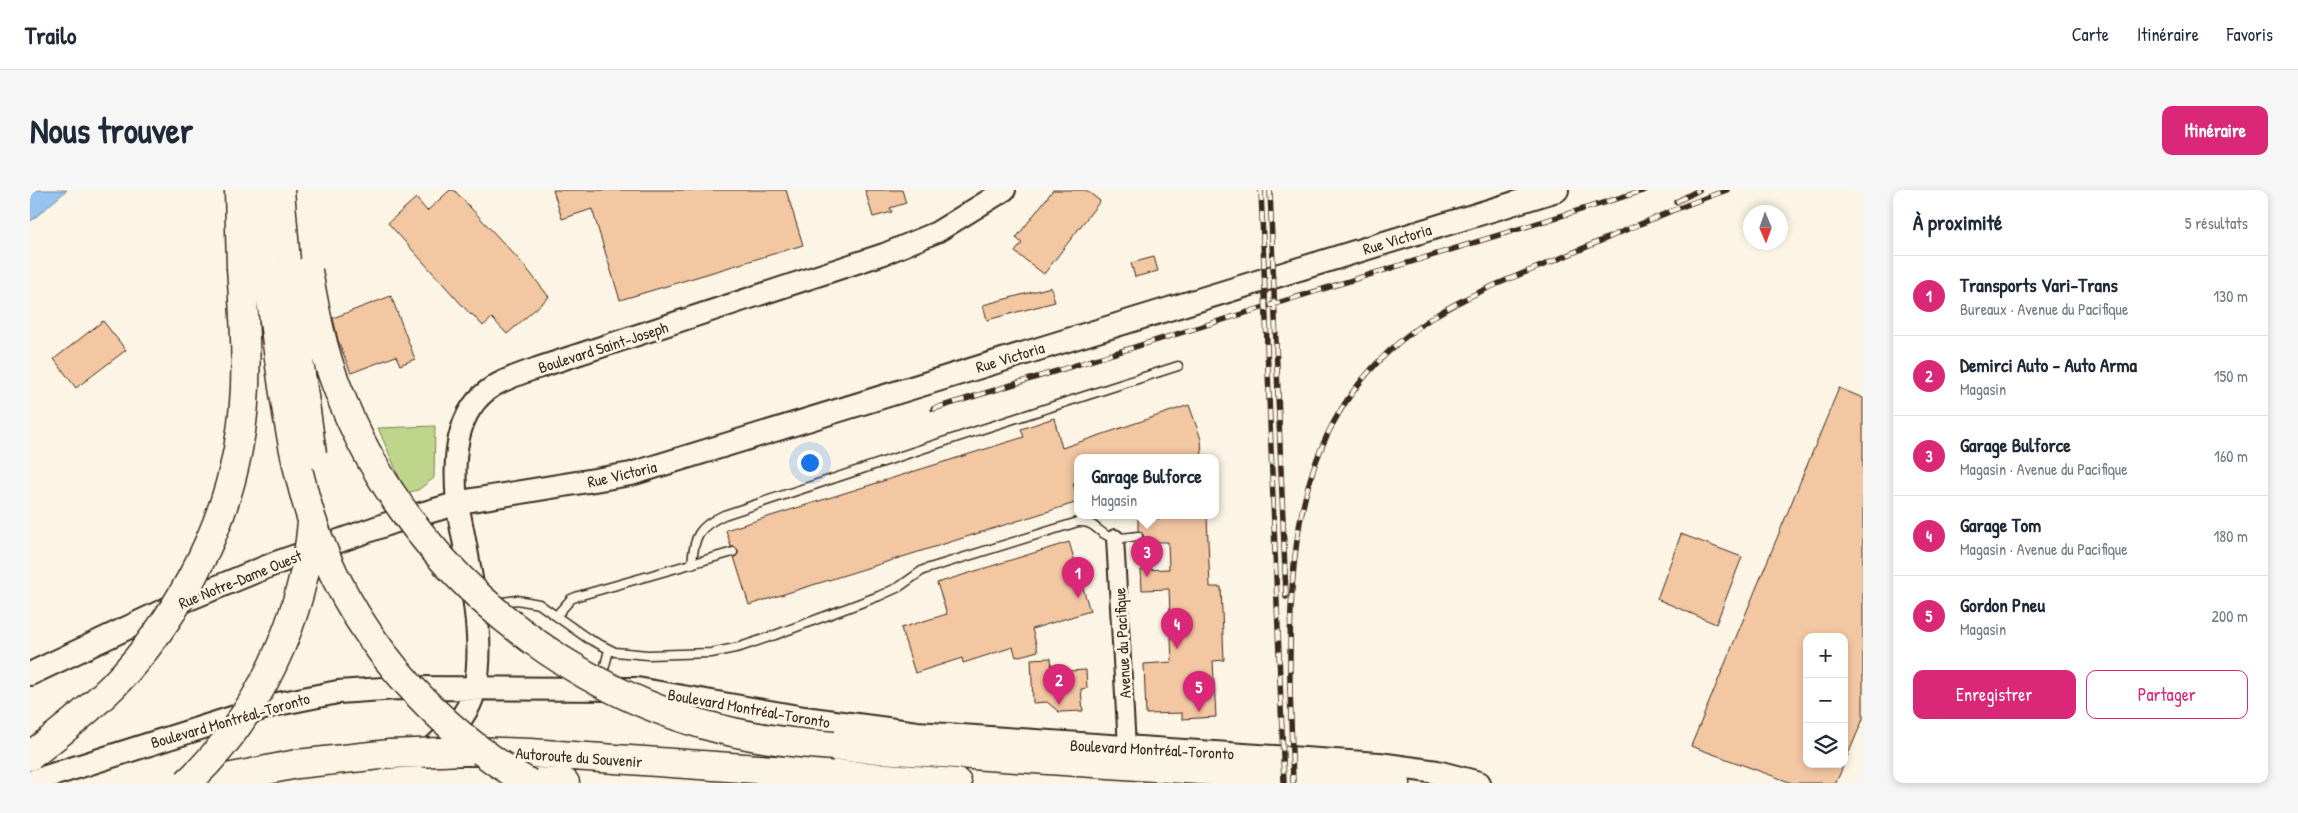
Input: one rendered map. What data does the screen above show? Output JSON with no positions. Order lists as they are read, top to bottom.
{
  "streets": {
    "highway": ["Autoroute du Souvenir"],
    "main road": [
      "Rue Victoria",
      "Boulevard Saint-Joseph",
      "Rue Notre-Dame Ouest",
      "Boulevard Montréal-Toronto"
    ],
    "street": ["Avenue du Pacifique"]
  },
  "crossings": [
    ["Rue Victoria", "Boulevard Saint-Joseph"],
    ["Rue Victoria", "Rue Notre-Dame Ouest"],
    ["Boulevard Saint-Joseph", "Rue Notre-Dame Ouest"],
    ["Boulevard Saint-Joseph", "Boulevard Montréal-Toronto"],
    ["Boulevard Saint-Joseph", "Autoroute du Souvenir"],
    ["Avenue du Pacifique", "Boulevard Montréal-Toronto"]
  ],
  "north": "bottom",
  "page": {
    "header": "Trailo",
    "nav": ["Carte", "Itinéraire", "Favoris"],
    "buttons": [
      "Itinéraire",
      ["Enregistrer", "Partager"]
    ],
    "title": "Nous trouver",
    "heading": ["À proximité", "5 résultats"],
    "list": [
      {
        "mark": "1",
        "name": "Transports Vari-Trans",
        "note": "Bureaux · Avenue du Pacifique",
        "value": "130 m"
      },
      {
        "mark": "2",
        "name": "Demirci Auto - Auto Arma",
        "note": "Magasin",
        "value": "150 m"
      },
      {
        "mark": "3",
        "name": "Garage Bulforce",
        "note": "Magasin · Avenue du Pacifique",
        "value": "160 m"
      },
      {
        "mark": "4",
        "name": "Garage Tom",
        "note": "Magasin · Avenue du Pacifique",
        "value": "180 m"
      },
      {
        "mark": "5",
        "name": "Gordon Pneu",
        "note": "Magasin",
        "value": "200 m"
      }
    ],
    "popup": ["Garage Bulforce", "Magasin"],
    "pins": [
      "3",
      "1",
      "4",
      "2",
      "5"
    ],
    "map_buttons": ["+", "−"]
  }
}
